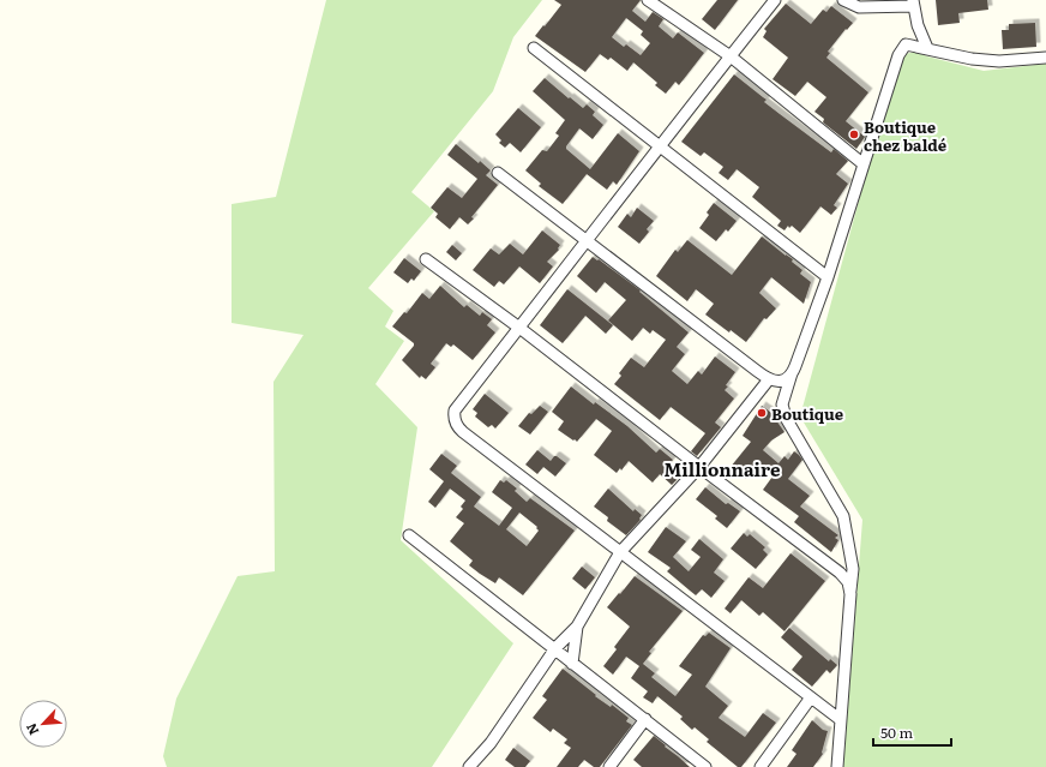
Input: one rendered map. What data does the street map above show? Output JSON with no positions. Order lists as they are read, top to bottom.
{
  "districts": ["Millionnaire"],
  "places": ["Boutique chez baldé", "Boutique"],
  "scale_bar": "50 m",
  "north": "bottom left"
}
